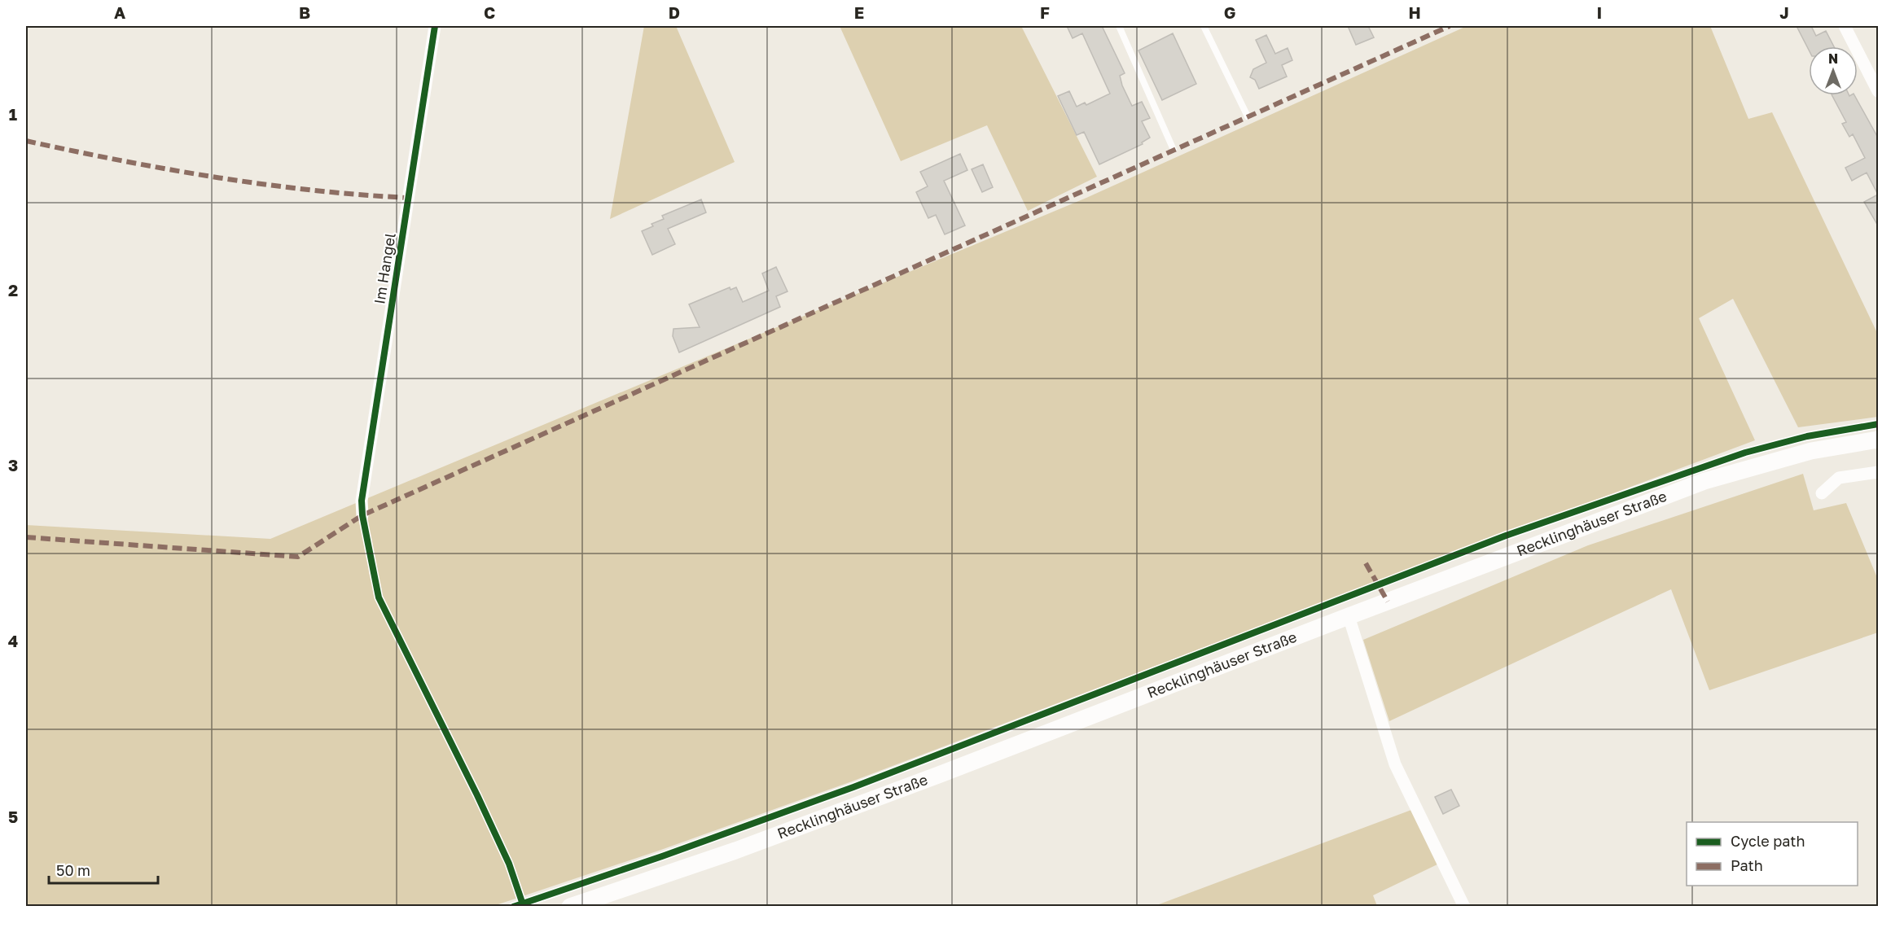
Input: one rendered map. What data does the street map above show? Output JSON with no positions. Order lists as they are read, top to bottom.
{
  "streets": {
    "main road": ["Recklinghäuser Straße"],
    "street": ["Im Hangel"]
  },
  "legend": ["Cycle path", "Path"],
  "scale_bar": "50 m",
  "north": "top",
  "grid": {
    "columns": [
      "A",
      "B",
      "C",
      "D",
      "E",
      "F",
      "G",
      "H",
      "I",
      "J"
    ],
    "rows": [
      "1",
      "2",
      "3",
      "4",
      "5"
    ]
  }
}
